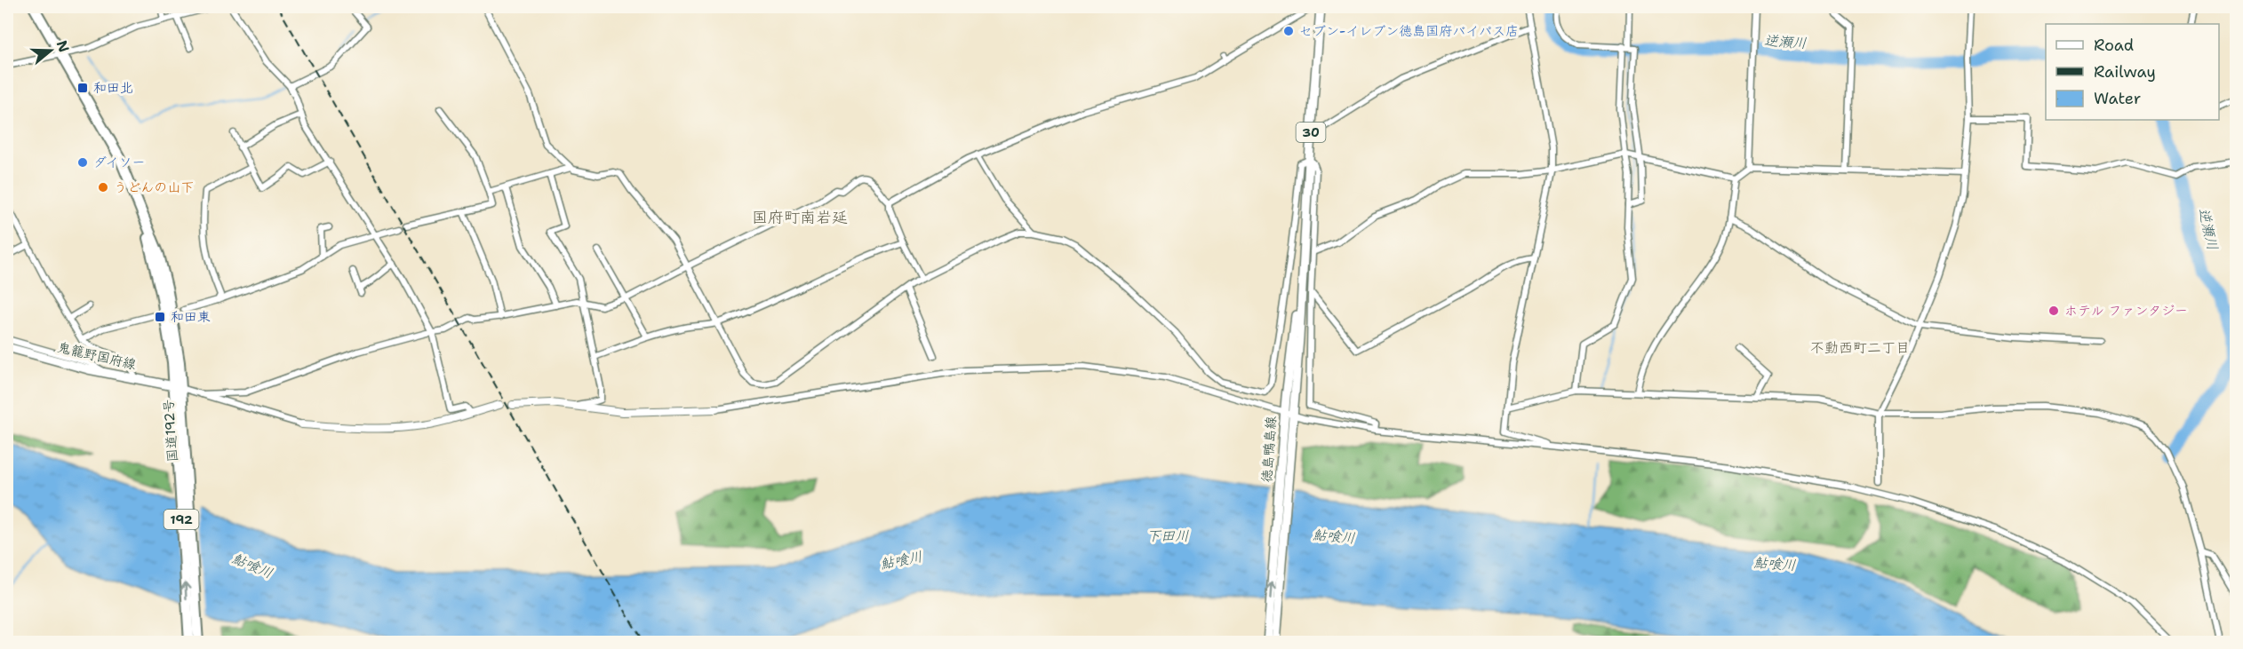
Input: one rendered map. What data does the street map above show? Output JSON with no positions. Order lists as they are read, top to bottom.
{
  "streets": {
    "highway": ["国道192号", "192"],
    "main road": ["30", "鬼籠野国府線", "徳島鴨島線"]
  },
  "crossings": [
    ["鬼籠野国府線", "国道192号"]
  ],
  "districts": ["国府町南岩延", "不動西町二丁目"],
  "water": ["逆瀬川", "下田川", "鮎喰川"],
  "places": {
    "other": [
      "セブン-イレブン徳島国府バイパス店",
      "ダイソー",
      "うどんの山下",
      "ホテル ファンタジー"
    ],
    "transit": ["和田北", "和田東"]
  },
  "legend": ["Road", "Railway", "Water"],
  "north": "right"
}
